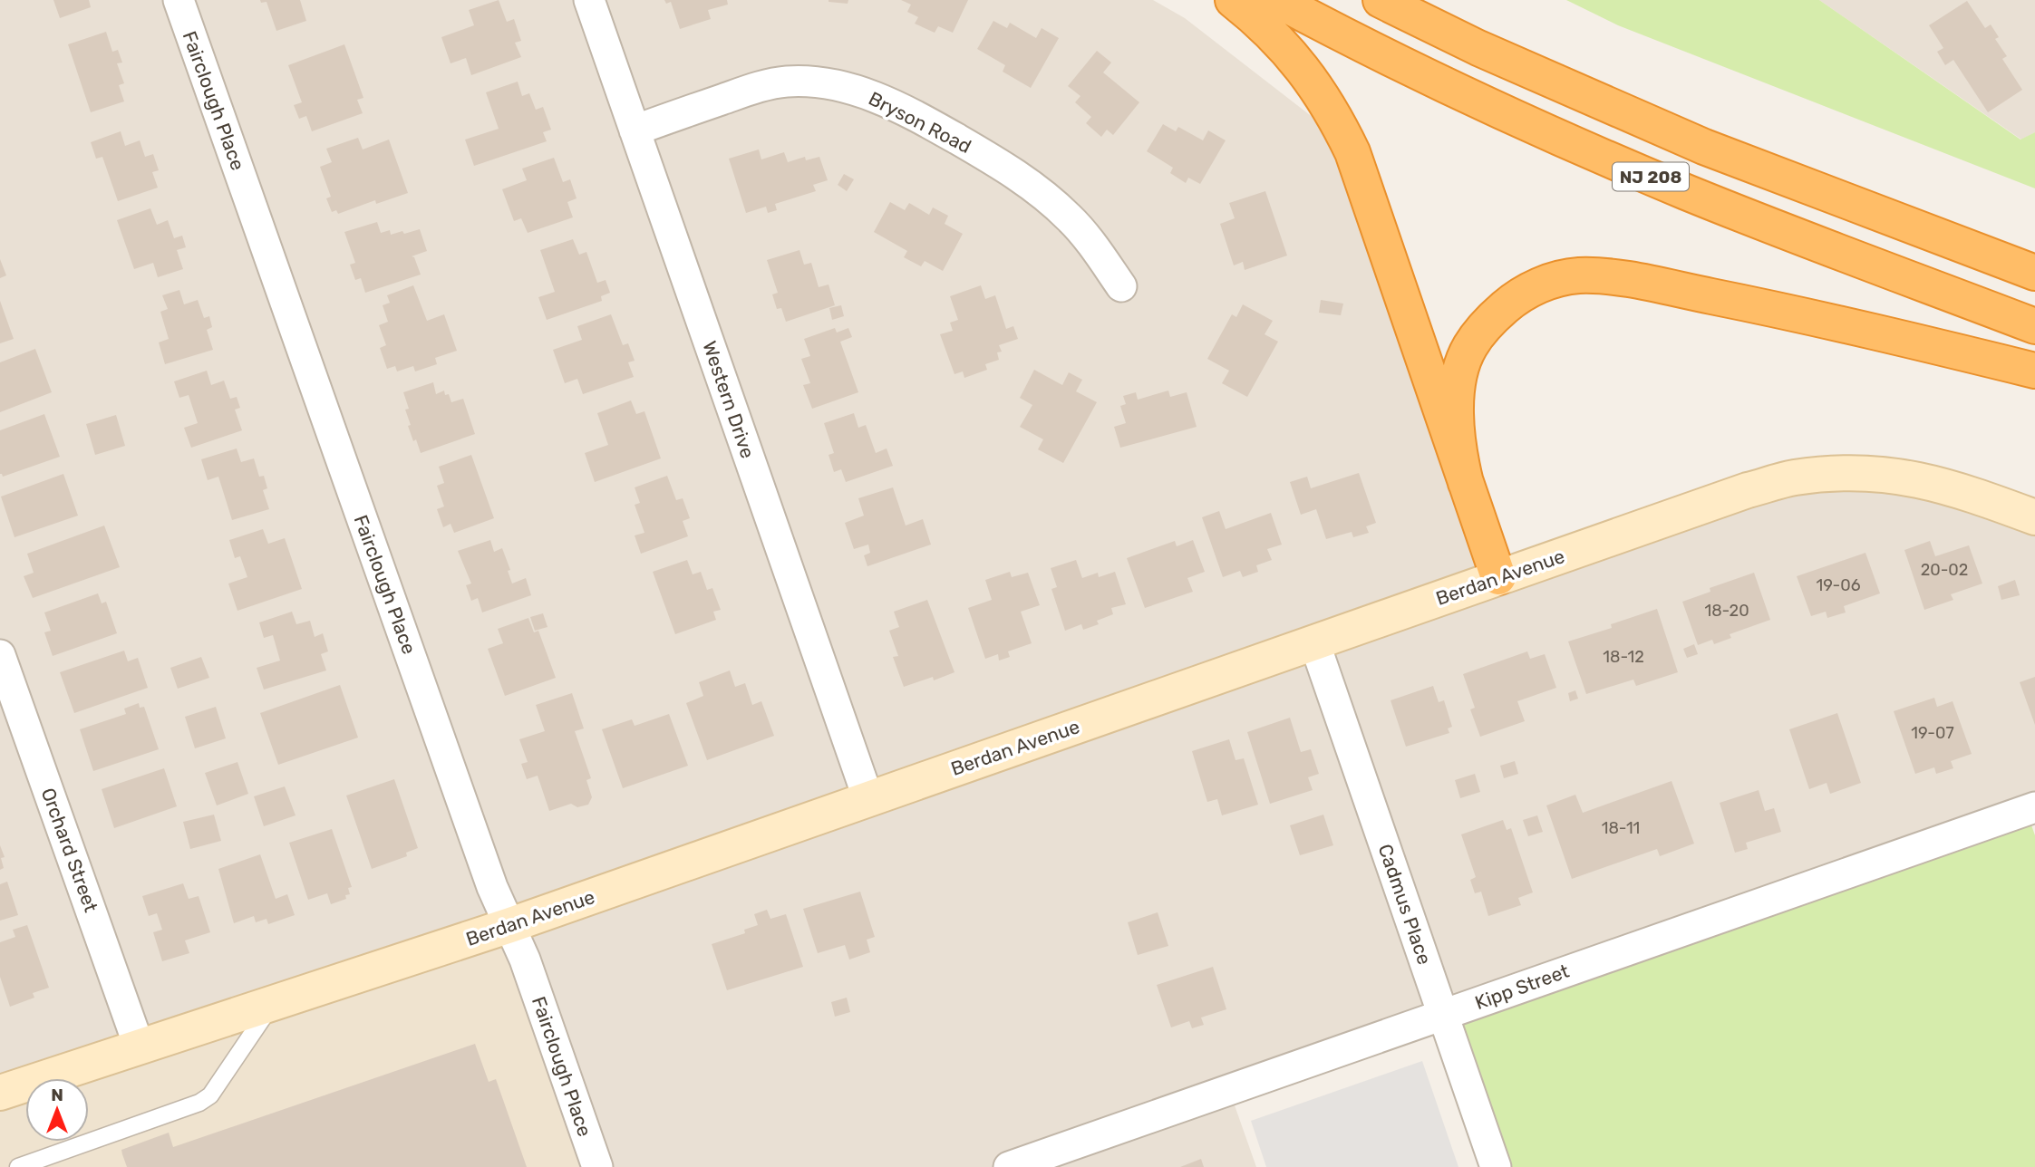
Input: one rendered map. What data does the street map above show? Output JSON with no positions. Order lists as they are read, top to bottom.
{
  "streets": {
    "highway": ["NJ 208"],
    "street": [
      "Fairclough Place",
      "Bryson Road",
      "Western Drive",
      "Berdan Avenue",
      "Orchard Street",
      "Cadmus Place",
      "Kipp Street"
    ]
  },
  "crossings": [
    ["Fairclough Place", "Berdan Avenue"],
    ["Bryson Road", "Western Drive"],
    ["Western Drive", "Berdan Avenue"],
    ["Berdan Avenue", "Orchard Street"],
    ["Berdan Avenue", "Cadmus Place"],
    ["Cadmus Place", "Kipp Street"]
  ],
  "house_numbers": [
    "20-02",
    "19-06",
    "18-20",
    "18-12",
    "19-07",
    "18-11"
  ],
  "north": "top"
}
